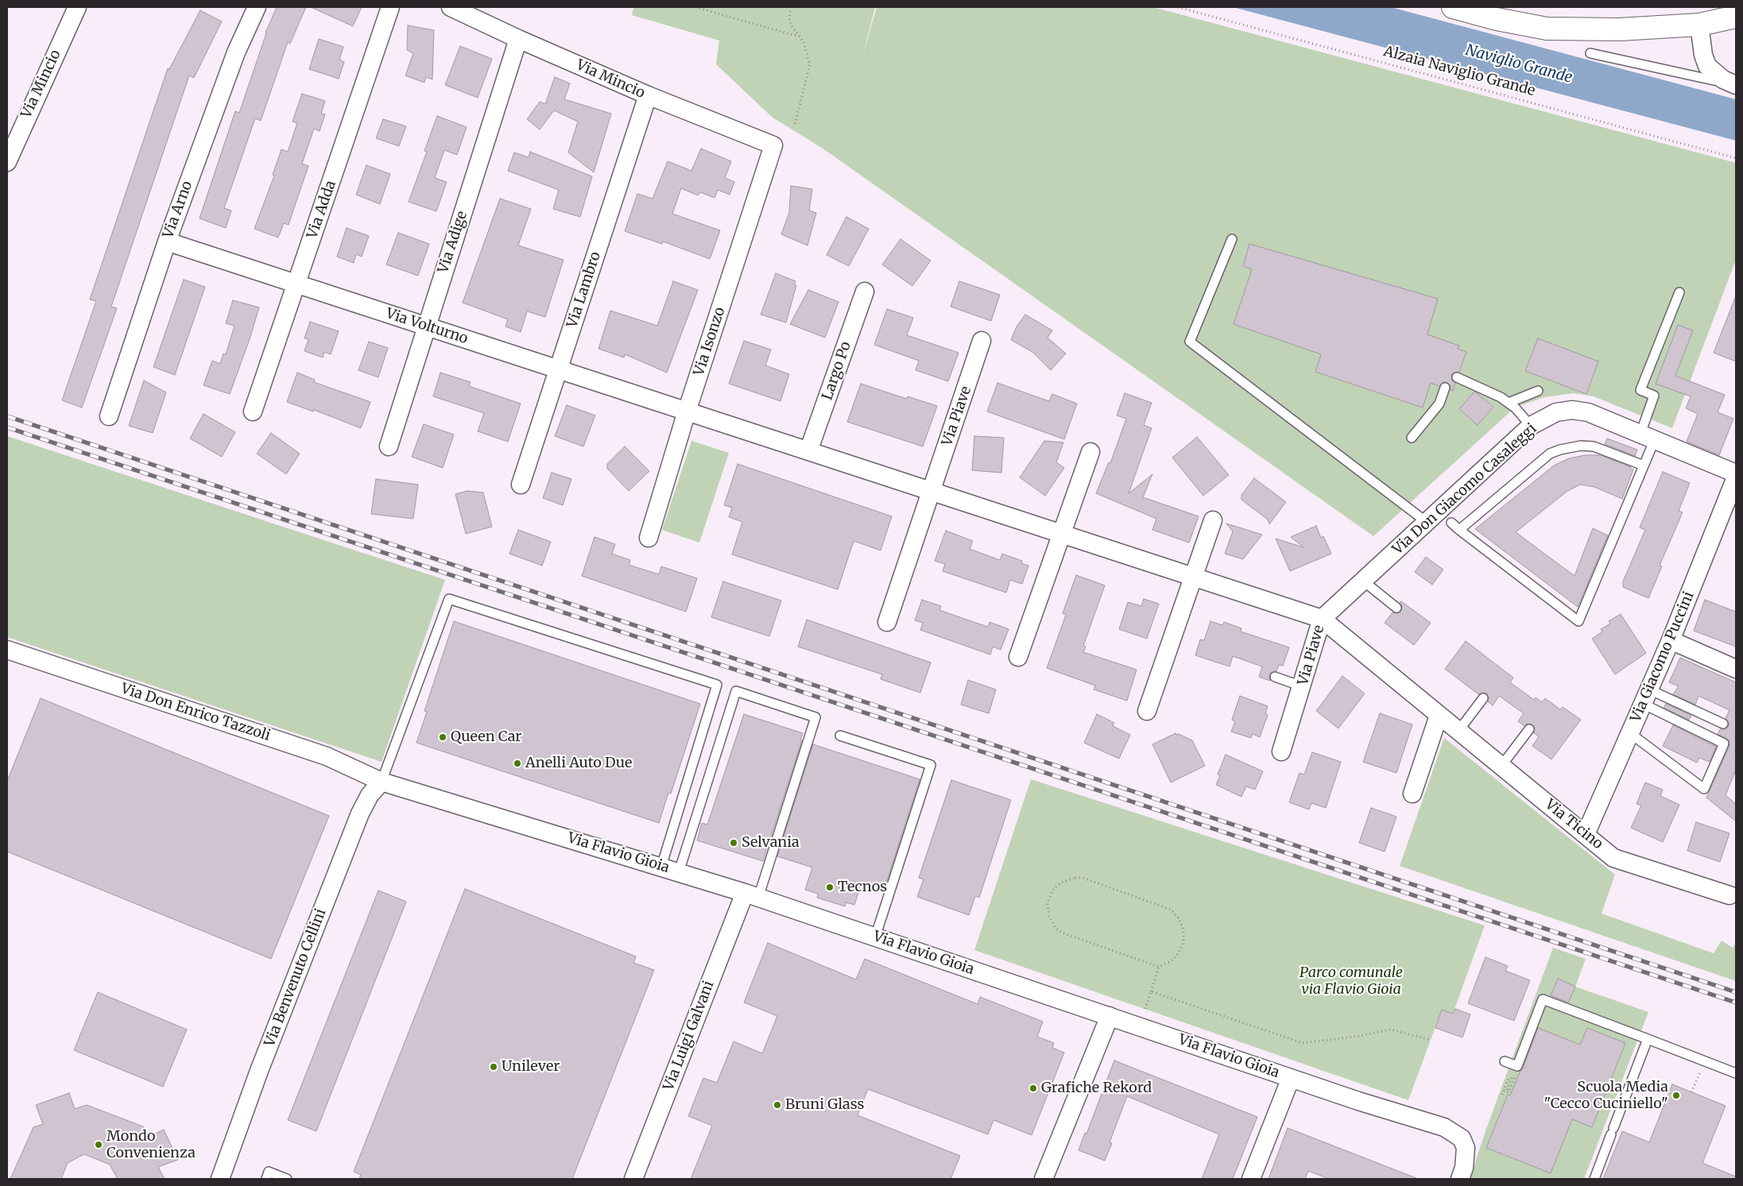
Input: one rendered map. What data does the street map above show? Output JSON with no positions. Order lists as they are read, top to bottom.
{
  "streets": {
    "street": [
      "Via Mincio",
      "Via Arno",
      "Via Adda",
      "Via Adige",
      "Via Lambro",
      "Via Volturno",
      "Via Isonzo",
      "Largo Po",
      "Via Piave",
      "Via Don Giacomo Casaleggi",
      "Via Giacomo Puccini",
      "Via Don Enrico Tazzoli",
      "Via Ticino",
      "Via Flavio Gioia",
      "Via Benvenuto Cellini",
      "Via Luigi Galvani"
    ],
    "path": ["Alzaia Naviglio Grande"]
  },
  "crossings": [
    ["Via Mincio", "Via Adige"],
    ["Via Mincio", "Via Lambro"],
    ["Via Mincio", "Via Isonzo"],
    ["Via Arno", "Via Volturno"],
    ["Via Adda", "Via Volturno"],
    ["Via Adige", "Via Volturno"],
    ["Via Lambro", "Via Volturno"],
    ["Via Volturno", "Via Isonzo"],
    ["Via Piave", "Via Don Giacomo Casaleggi"],
    ["Via Piave", "Via Ticino"],
    ["Via Don Giacomo Casaleggi", "Via Ticino"],
    ["Via Giacomo Puccini", "Via Ticino"],
    ["Via Don Enrico Tazzoli", "Via Flavio Gioia"],
    ["Via Don Enrico Tazzoli", "Via Benvenuto Cellini"],
    ["Via Flavio Gioia", "Via Benvenuto Cellini"],
    ["Via Flavio Gioia", "Via Luigi Galvani"]
  ],
  "water": ["Naviglio Grande"],
  "parks": ["Parco comunale via Flavio Gioia"],
  "places": [
    "Queen Car",
    "Anelli Auto Due",
    "Selvania",
    "Tecnos",
    "Unilever",
    "Grafiche Rekord",
    "Scuola Media \"Cecco Cuciniello\"",
    "Bruni Glass",
    "Mondo Convenienza"
  ]
}
